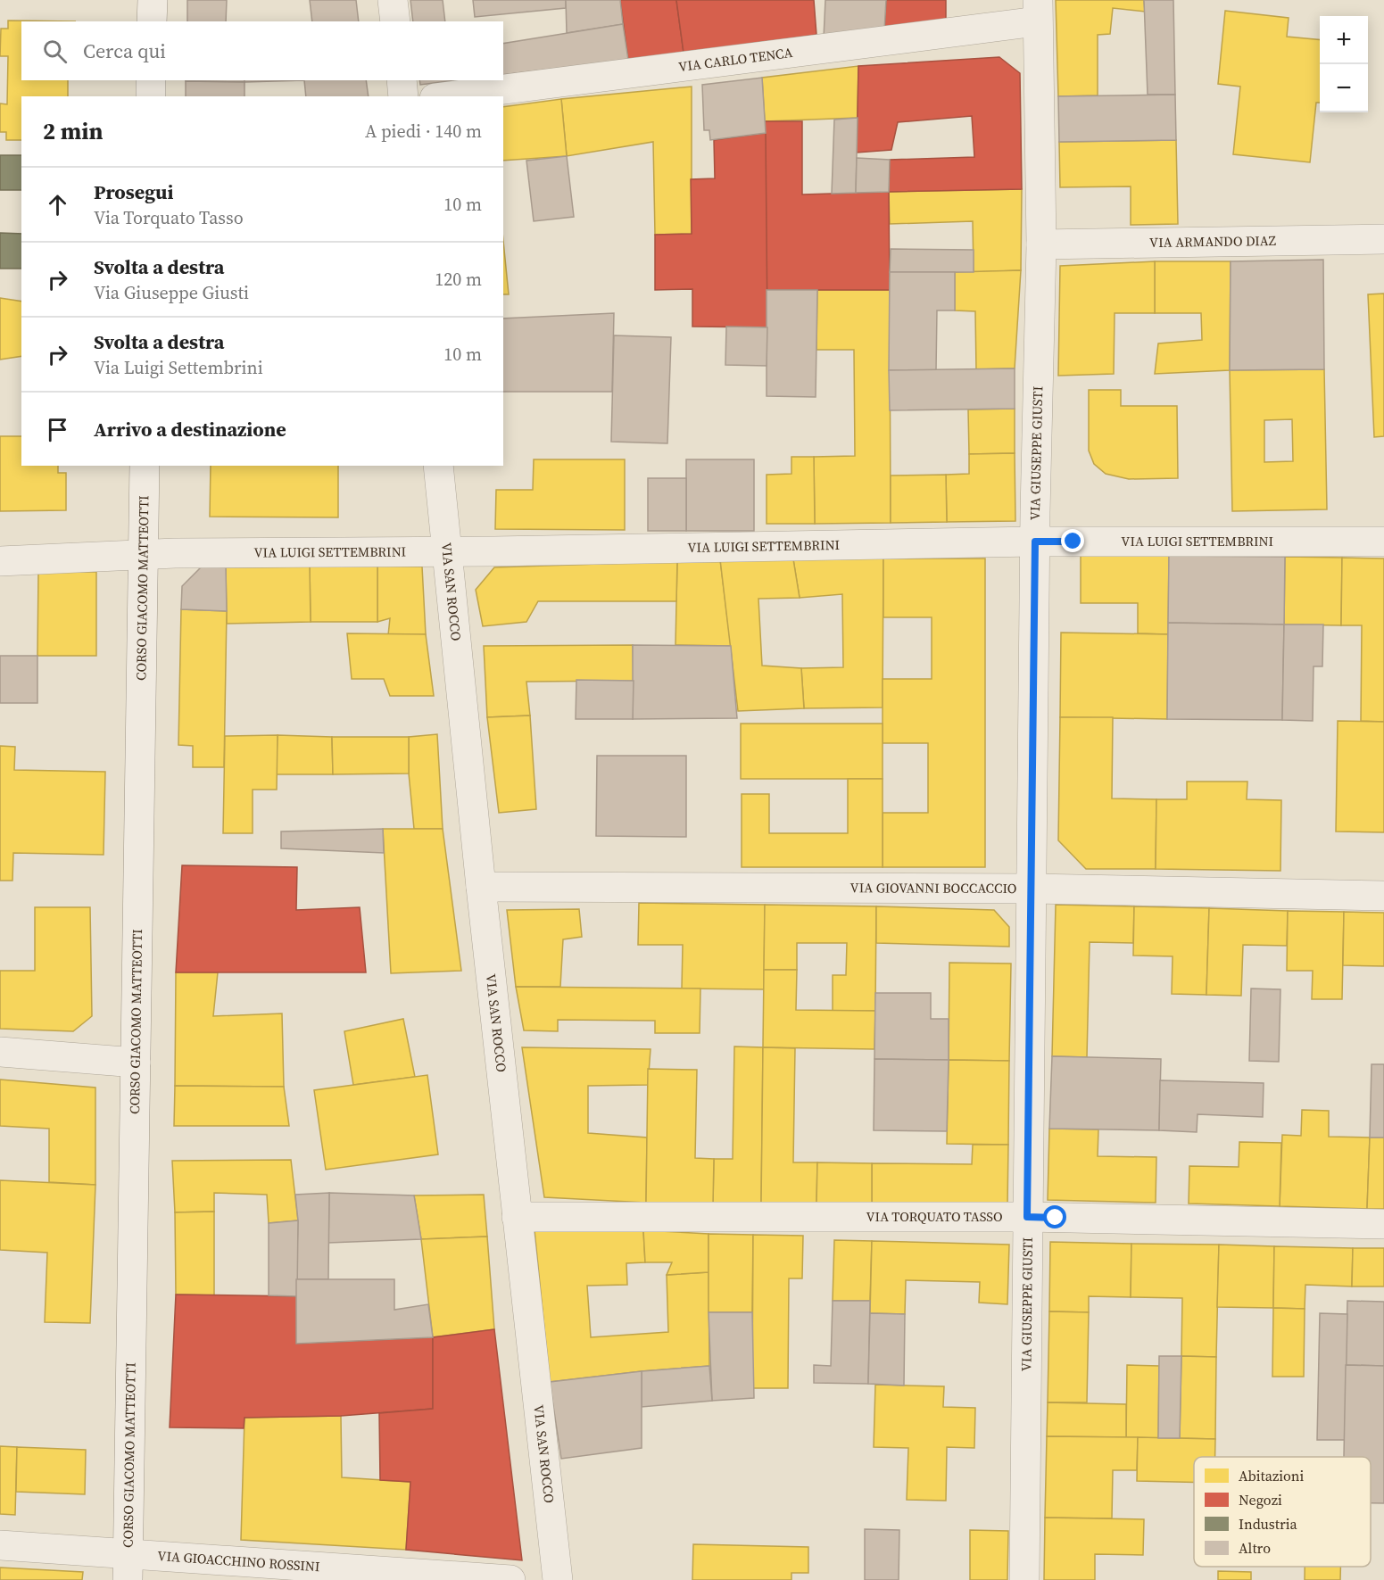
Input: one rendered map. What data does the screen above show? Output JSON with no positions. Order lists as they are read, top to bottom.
{
  "streets": {
    "street": [
      "VIA CARLO TENCA",
      "VIA ARMANDO DIAZ",
      "VIA GIUSEPPE GIUSTI",
      "VIA LUIGI SETTEMBRINI",
      "CORSO GIACOMO MATTEOTTI",
      "VIA SAN ROCCO",
      "VIA GIOVANNI BOCCACCIO",
      "VIA TORQUATO TASSO",
      "VIA GIOACCHINO ROSSINI"
    ]
  },
  "crossings": [
    ["VIA CARLO TENCA", "VIA GIUSEPPE GIUSTI"],
    ["VIA ARMANDO DIAZ", "VIA GIUSEPPE GIUSTI"],
    ["VIA GIUSEPPE GIUSTI", "VIA LUIGI SETTEMBRINI"],
    ["VIA GIUSEPPE GIUSTI", "VIA GIOVANNI BOCCACCIO"],
    ["VIA GIUSEPPE GIUSTI", "VIA TORQUATO TASSO"],
    ["VIA LUIGI SETTEMBRINI", "CORSO GIACOMO MATTEOTTI"],
    ["VIA LUIGI SETTEMBRINI", "VIA SAN ROCCO"],
    ["CORSO GIACOMO MATTEOTTI", "VIA GIOACCHINO ROSSINI"],
    ["VIA SAN ROCCO", "VIA GIOVANNI BOCCACCIO"],
    ["VIA SAN ROCCO", "VIA TORQUATO TASSO"]
  ],
  "legend": [
    "Abitazioni",
    "Negozi",
    "Industria",
    "Altro"
  ],
  "page": {
    "map_buttons": ["+", "−"],
    "search": "Cerca qui",
    "heading": ["2 min", "A piedi · 140 m"],
    "list": [
      ["Prosegui", "Via Torquato Tasso", "10 m"],
      ["Svolta a destra", "Via Giuseppe Giusti", "120 m"],
      ["Svolta a destra", "Via Luigi Settembrini", "10 m"],
      "Arrivo a destinazione"
    ]
  }
}
